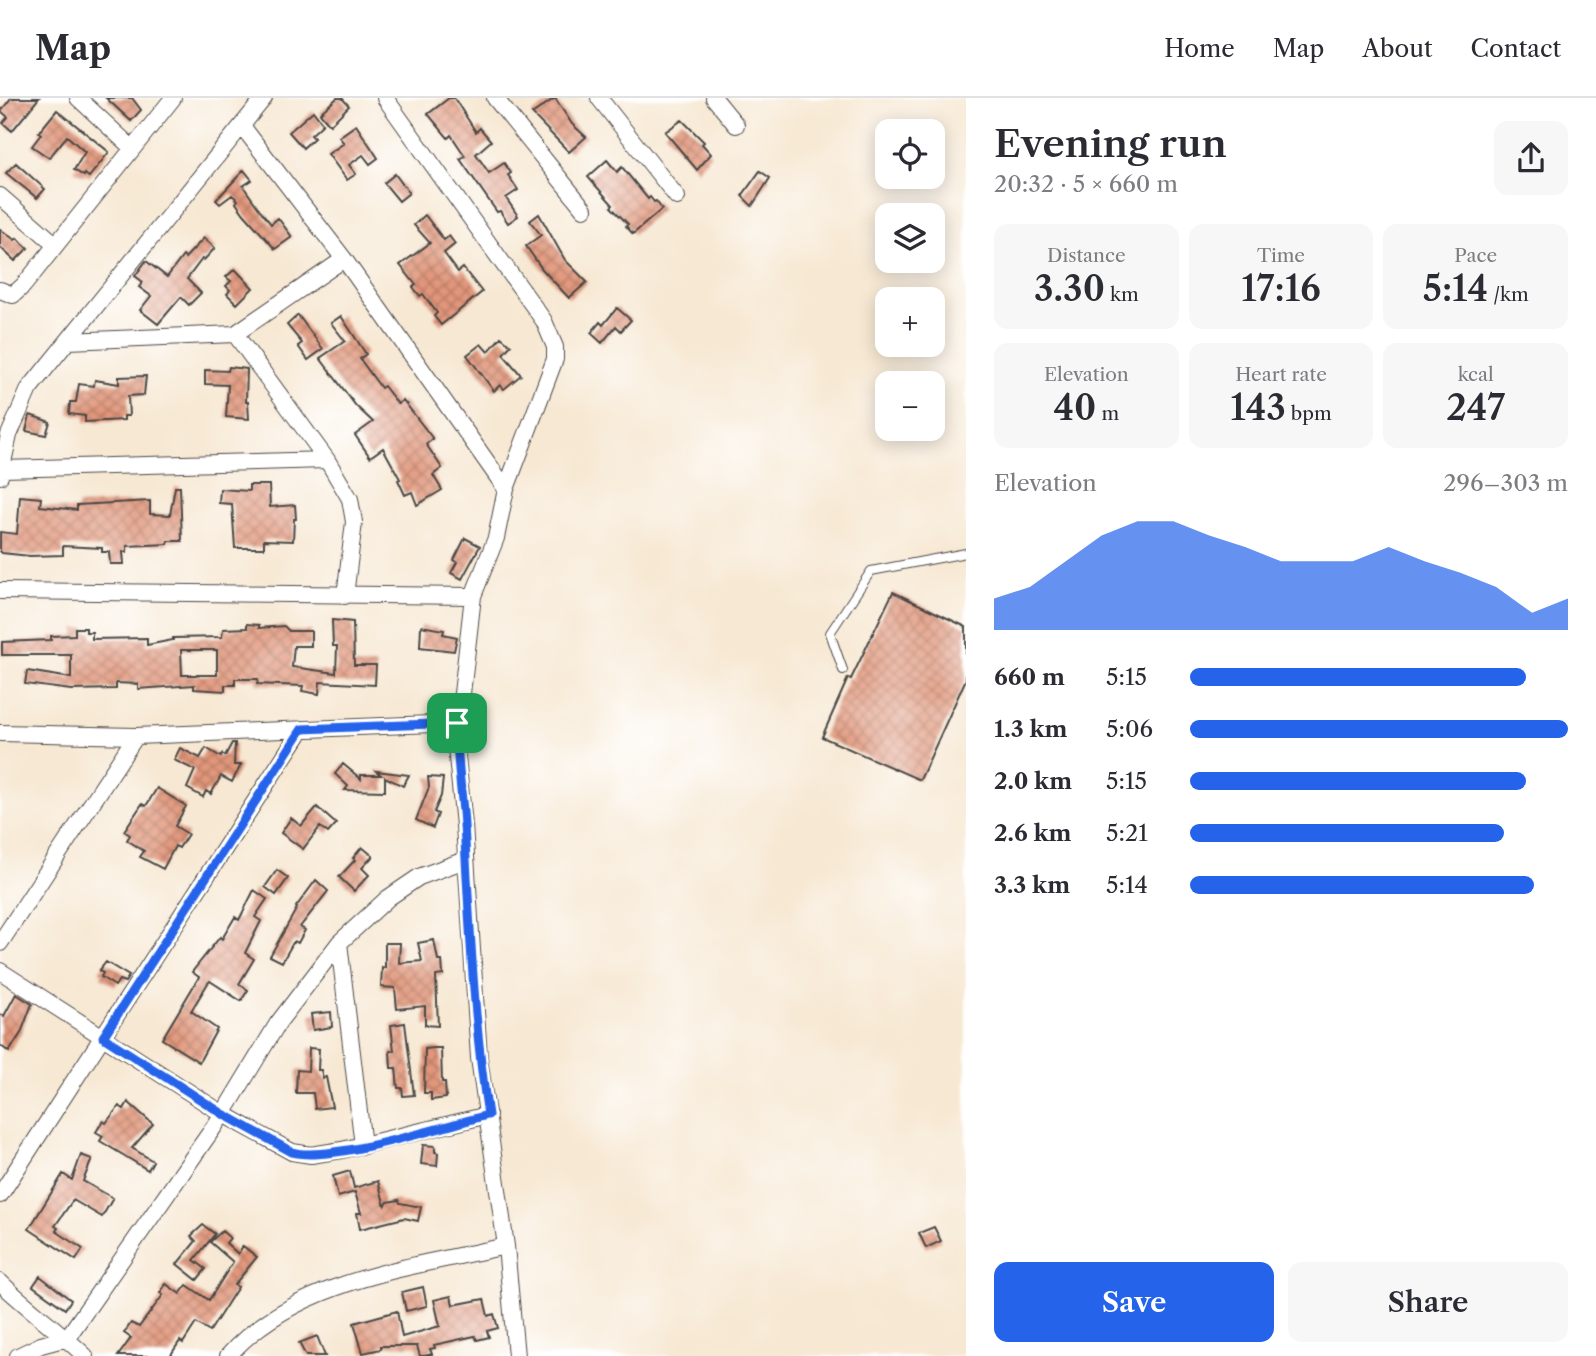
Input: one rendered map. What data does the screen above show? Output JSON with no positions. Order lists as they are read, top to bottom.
{
  "page": {
    "header": "Map",
    "nav": [
      "Home",
      "Map",
      "About",
      "Contact"
    ],
    "heading": ["Evening run", "20:32 · 5 × 660 m"],
    "map_buttons": ["+", "−"],
    "stats": [
      ["Distance", "3.30 km"],
      ["Time", "17:16"],
      ["Pace", "5:14 /km"],
      ["Elevation", "40 m"],
      ["Heart rate", "143 bpm"],
      ["kcal", "247"]
    ],
    "chart": ["Elevation", "296–303 m"],
    "list": [
      {
        "name": "660 m",
        "note": "5:15"
      },
      {
        "name": "1.3 km",
        "note": "5:06"
      },
      {
        "name": "2.0 km",
        "note": "5:15"
      },
      {
        "name": "2.6 km",
        "note": "5:21"
      },
      {
        "name": "3.3 km",
        "note": "5:14"
      }
    ],
    "buttons": ["Save", "Share"]
  }
}
